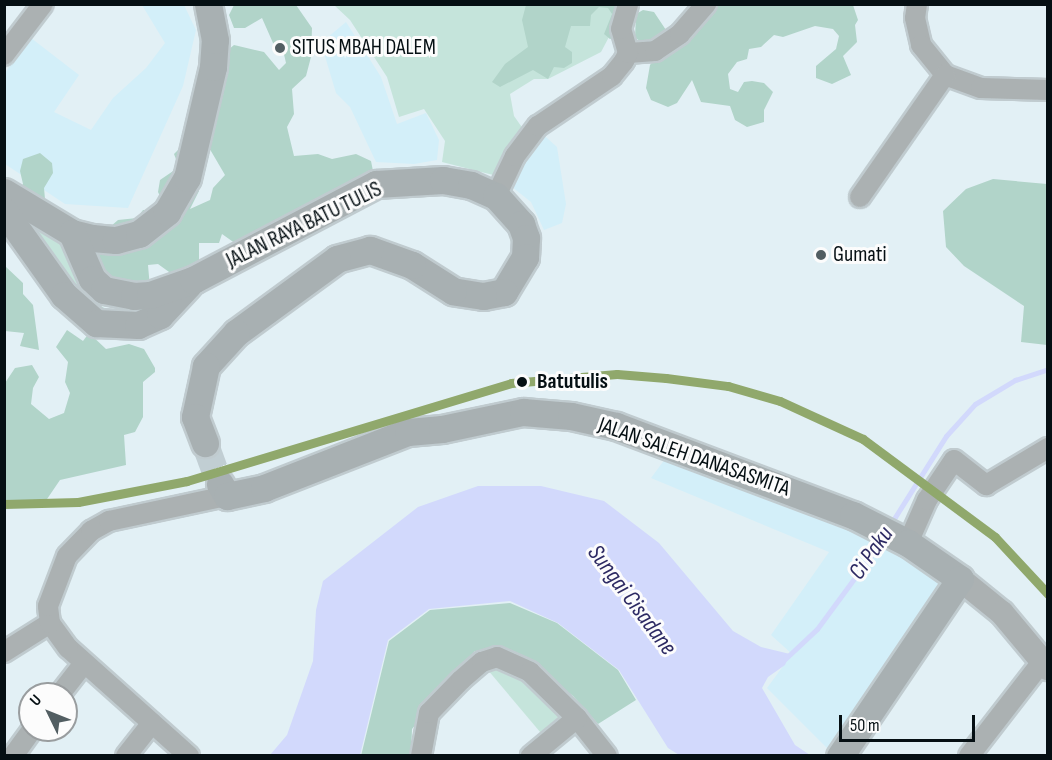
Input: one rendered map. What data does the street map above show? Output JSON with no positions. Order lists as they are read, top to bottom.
{
  "streets": {
    "main road": ["JALAN RAYA BATU TULIS", "JALAN SALEH DANASASMITA"]
  },
  "water": ["Ci Paku", "Sungai Cisadane"],
  "places": ["SITUS MBAH DALEM", "Gumati", "Batutulis"],
  "scale_bar": "50 m",
  "north": "top left"
}
